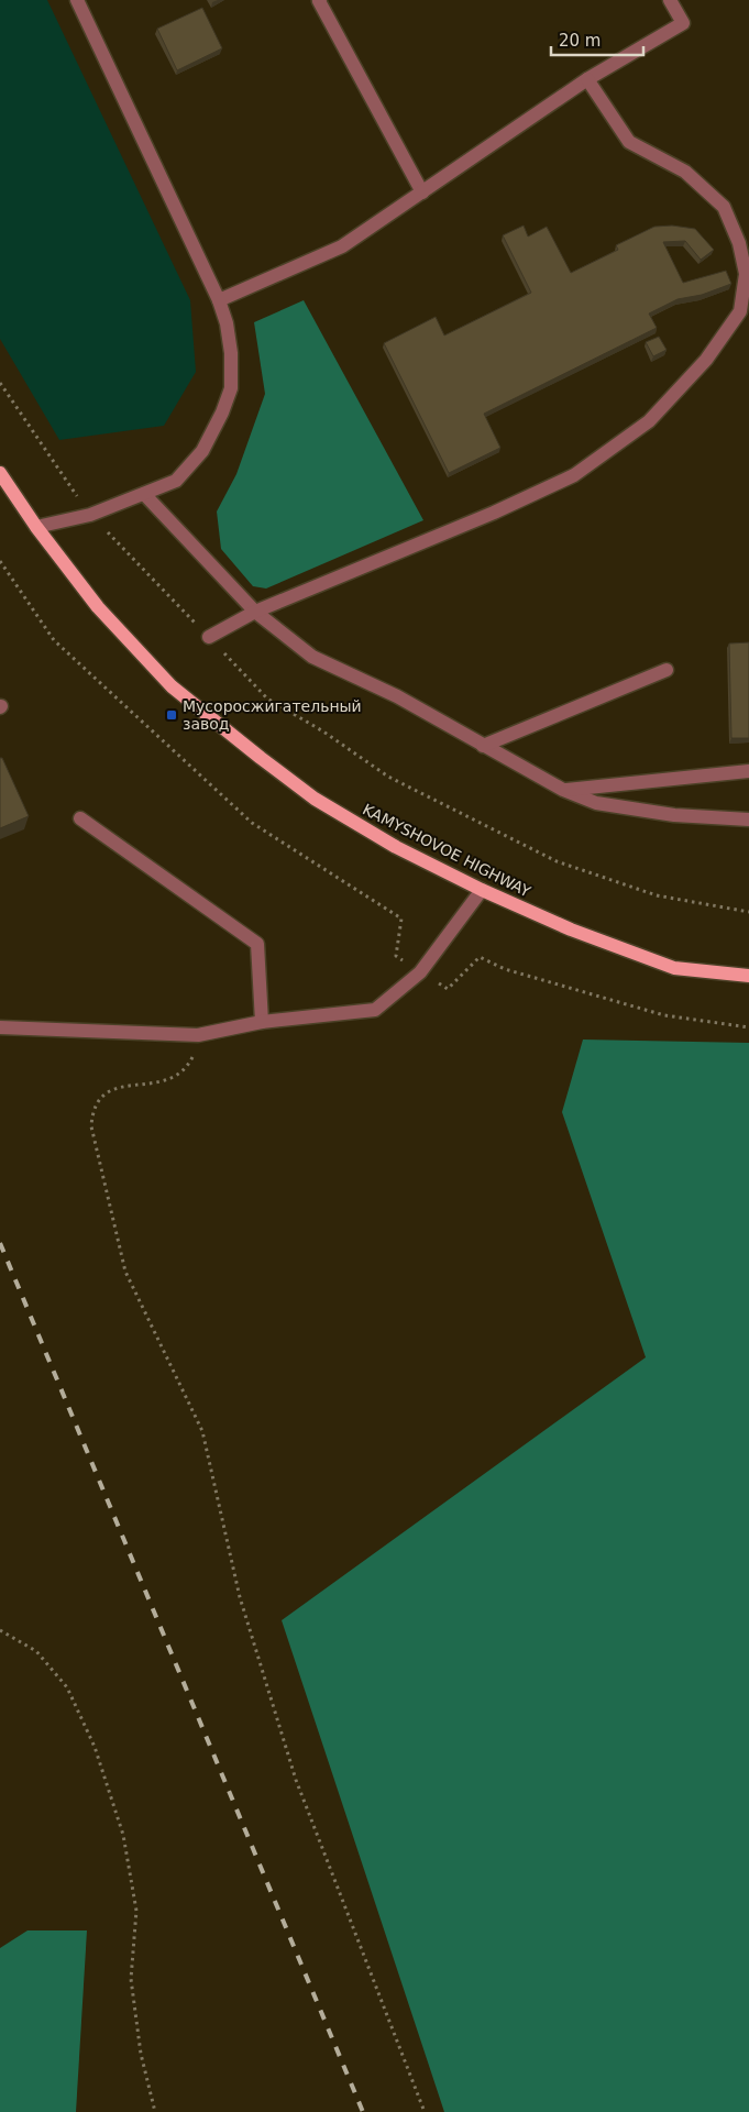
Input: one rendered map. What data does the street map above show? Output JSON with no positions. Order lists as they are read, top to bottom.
{
  "streets": {
    "main road": ["KAMYSHOVOE HIGHWAY"]
  },
  "places": {
    "transit": ["Мусоросжигательный завод"]
  },
  "scale_bar": "20 m"
}
